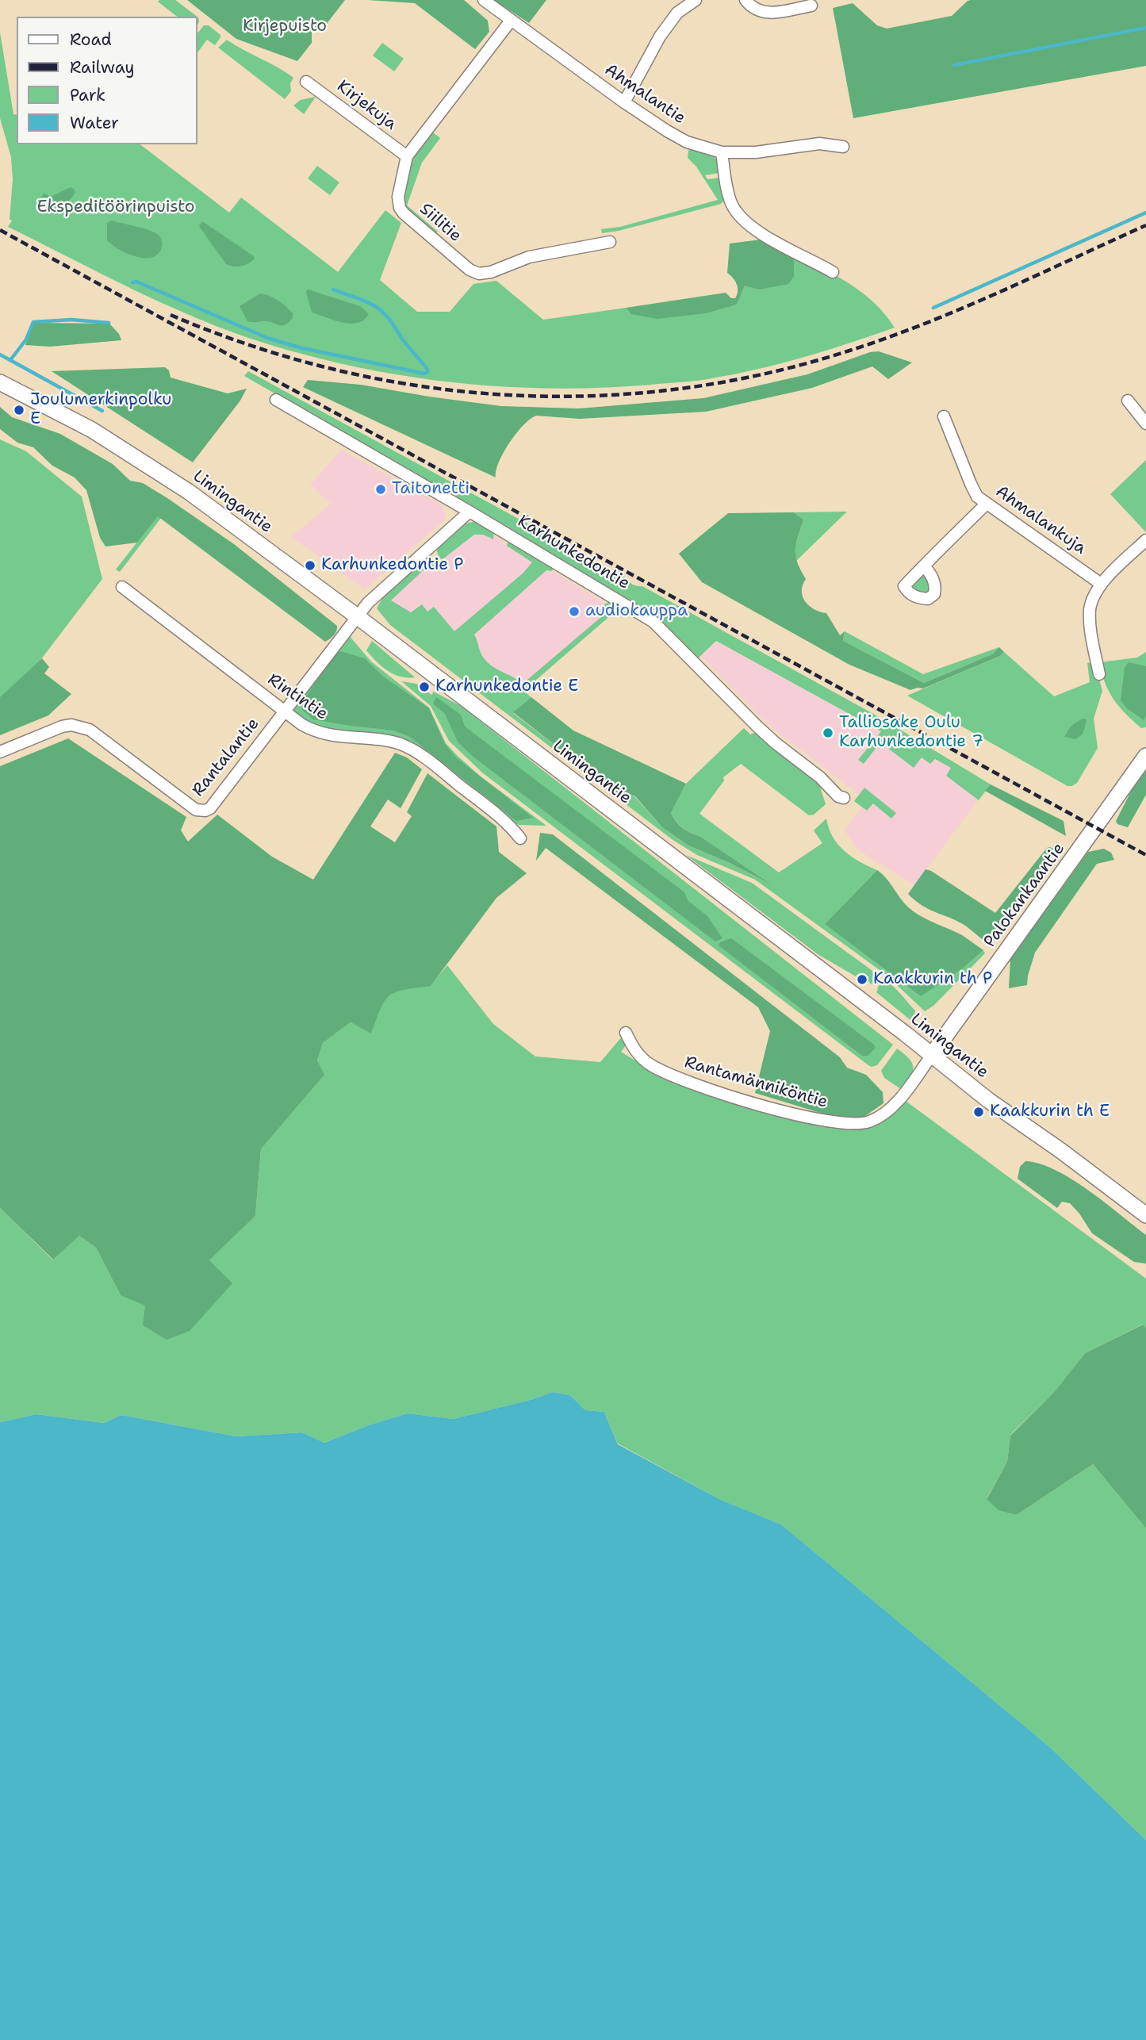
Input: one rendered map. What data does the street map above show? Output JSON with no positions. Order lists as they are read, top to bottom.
{
  "streets": {
    "main road": ["Limingantie", "Palokankaantie"],
    "street": [
      "Ahmalantie",
      "Kirjekuja",
      "Siilitie",
      "Ahmalankuja",
      "Karhunkedontie",
      "Rintintie",
      "Rantalantie",
      "Rantamänniköntie"
    ]
  },
  "crossings": [
    ["Ahmalantie", "Siilitie"],
    ["Kirjekuja", "Siilitie"],
    ["Limingantie", "Rantalantie"],
    ["Limingantie", "Palokankaantie"],
    ["Limingantie", "Rantamänniköntie"],
    ["Rintintie", "Rantalantie"],
    ["Palokankaantie", "Rantamänniköntie"]
  ],
  "parks": ["Kirjepuisto", "Ekspeditöörinpuisto"],
  "places": [
    "Joulumerkinpolku E",
    "Taitonetti",
    "Karhunkedontie P",
    "audiokauppa",
    "Karhunkedontie E",
    "Talliosake Oulu Karhunkedontie 7",
    "Kaakkurin th P",
    "Kaakkurin th E"
  ],
  "legend": [
    "Road",
    "Railway",
    "Park",
    "Water"
  ]
}
